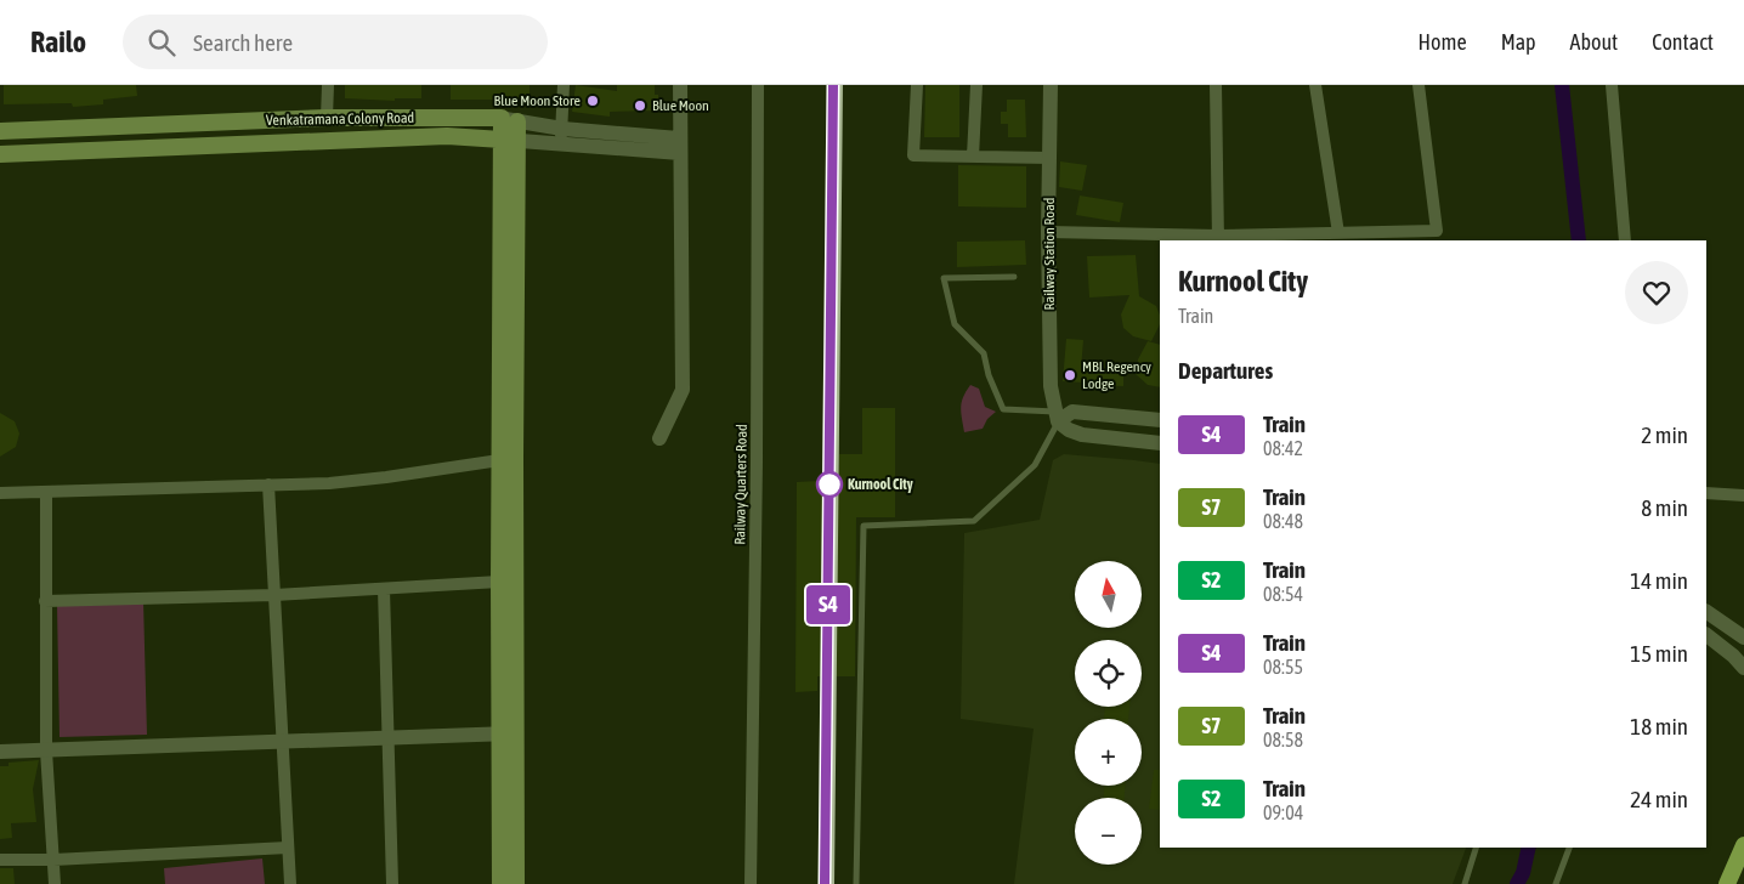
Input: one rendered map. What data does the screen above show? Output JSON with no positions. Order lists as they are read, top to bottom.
{
  "streets": {
    "main road": ["Venkatramana Colony Road"],
    "street": ["Railway Station Road", "Railway Quarters Road"]
  },
  "places": [
    "Blue Moon Store",
    "Blue Moon",
    "MBL Regency Lodge",
    "Kurnool City"
  ],
  "north": "top",
  "page": {
    "header": "Railo",
    "search": "Search here",
    "nav": [
      "Home",
      "Map",
      "About",
      "Contact"
    ],
    "on_map": "S4",
    "heading": [
      ["Kurnool City", "Train"],
      "Departures"
    ],
    "list": [
      {
        "mark": "S4",
        "name": "Train",
        "note": "08:42",
        "value": "2 min"
      },
      {
        "mark": "S7",
        "name": "Train",
        "note": "08:48",
        "value": "8 min"
      },
      {
        "mark": "S2",
        "name": "Train",
        "note": "08:54",
        "value": "14 min"
      },
      {
        "mark": "S4",
        "name": "Train",
        "note": "08:55",
        "value": "15 min"
      },
      {
        "mark": "S7",
        "name": "Train",
        "note": "08:58",
        "value": "18 min"
      },
      {
        "mark": "S2",
        "name": "Train",
        "note": "09:04",
        "value": "24 min"
      }
    ],
    "map_buttons": ["+", "−"]
  }
}
